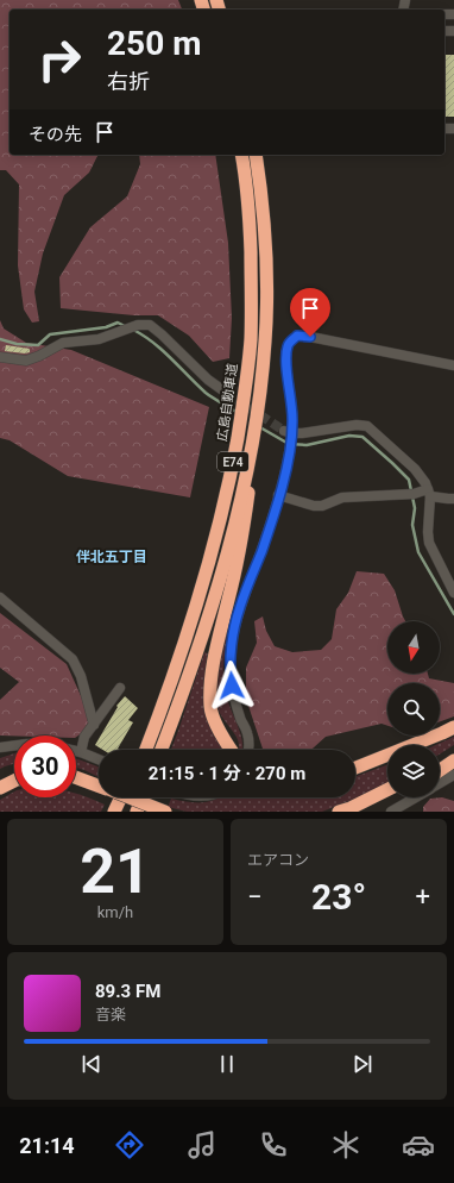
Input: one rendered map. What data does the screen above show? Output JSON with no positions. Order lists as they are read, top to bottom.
{
  "streets": {
    "highway": ["広島自動車道", "E74"]
  },
  "districts": ["伴北五丁目"],
  "north": "bottom",
  "page": {
    "turn": ["250 m", "右折"],
    "then": "その先",
    "limit": "30",
    "trip": "21:15 · 1 分 · 270 m",
    "tile": [
      ["21", "km/h"],
      "エアコン"
    ],
    "heat": ["−", "23°", "+"],
    "song": ["89.3 FM", "音楽"],
    "tabs": "21:14"
  }
}
